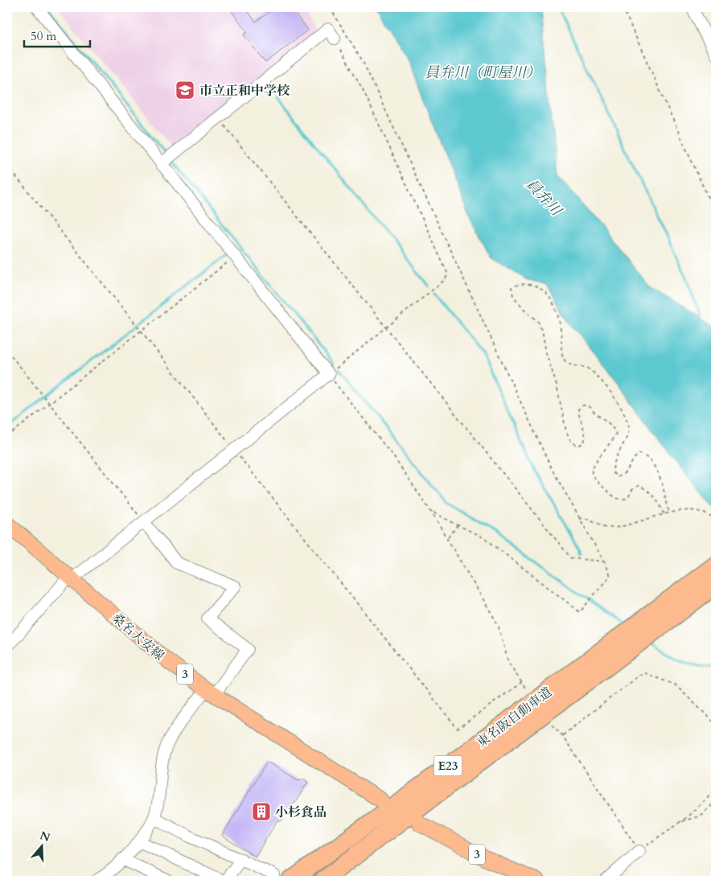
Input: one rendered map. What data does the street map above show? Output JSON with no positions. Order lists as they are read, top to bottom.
{
  "streets": {
    "highway": ["東名阪自動車道", "E23"],
    "main road": ["桑名大安線", "3"]
  },
  "water": ["員弁川（町屋川）", "員弁川"],
  "places": {
    "school or university": ["市立正和中学校"],
    "building": ["小杉食品"]
  },
  "scale_bar": "50 m",
  "north": "top"
}
